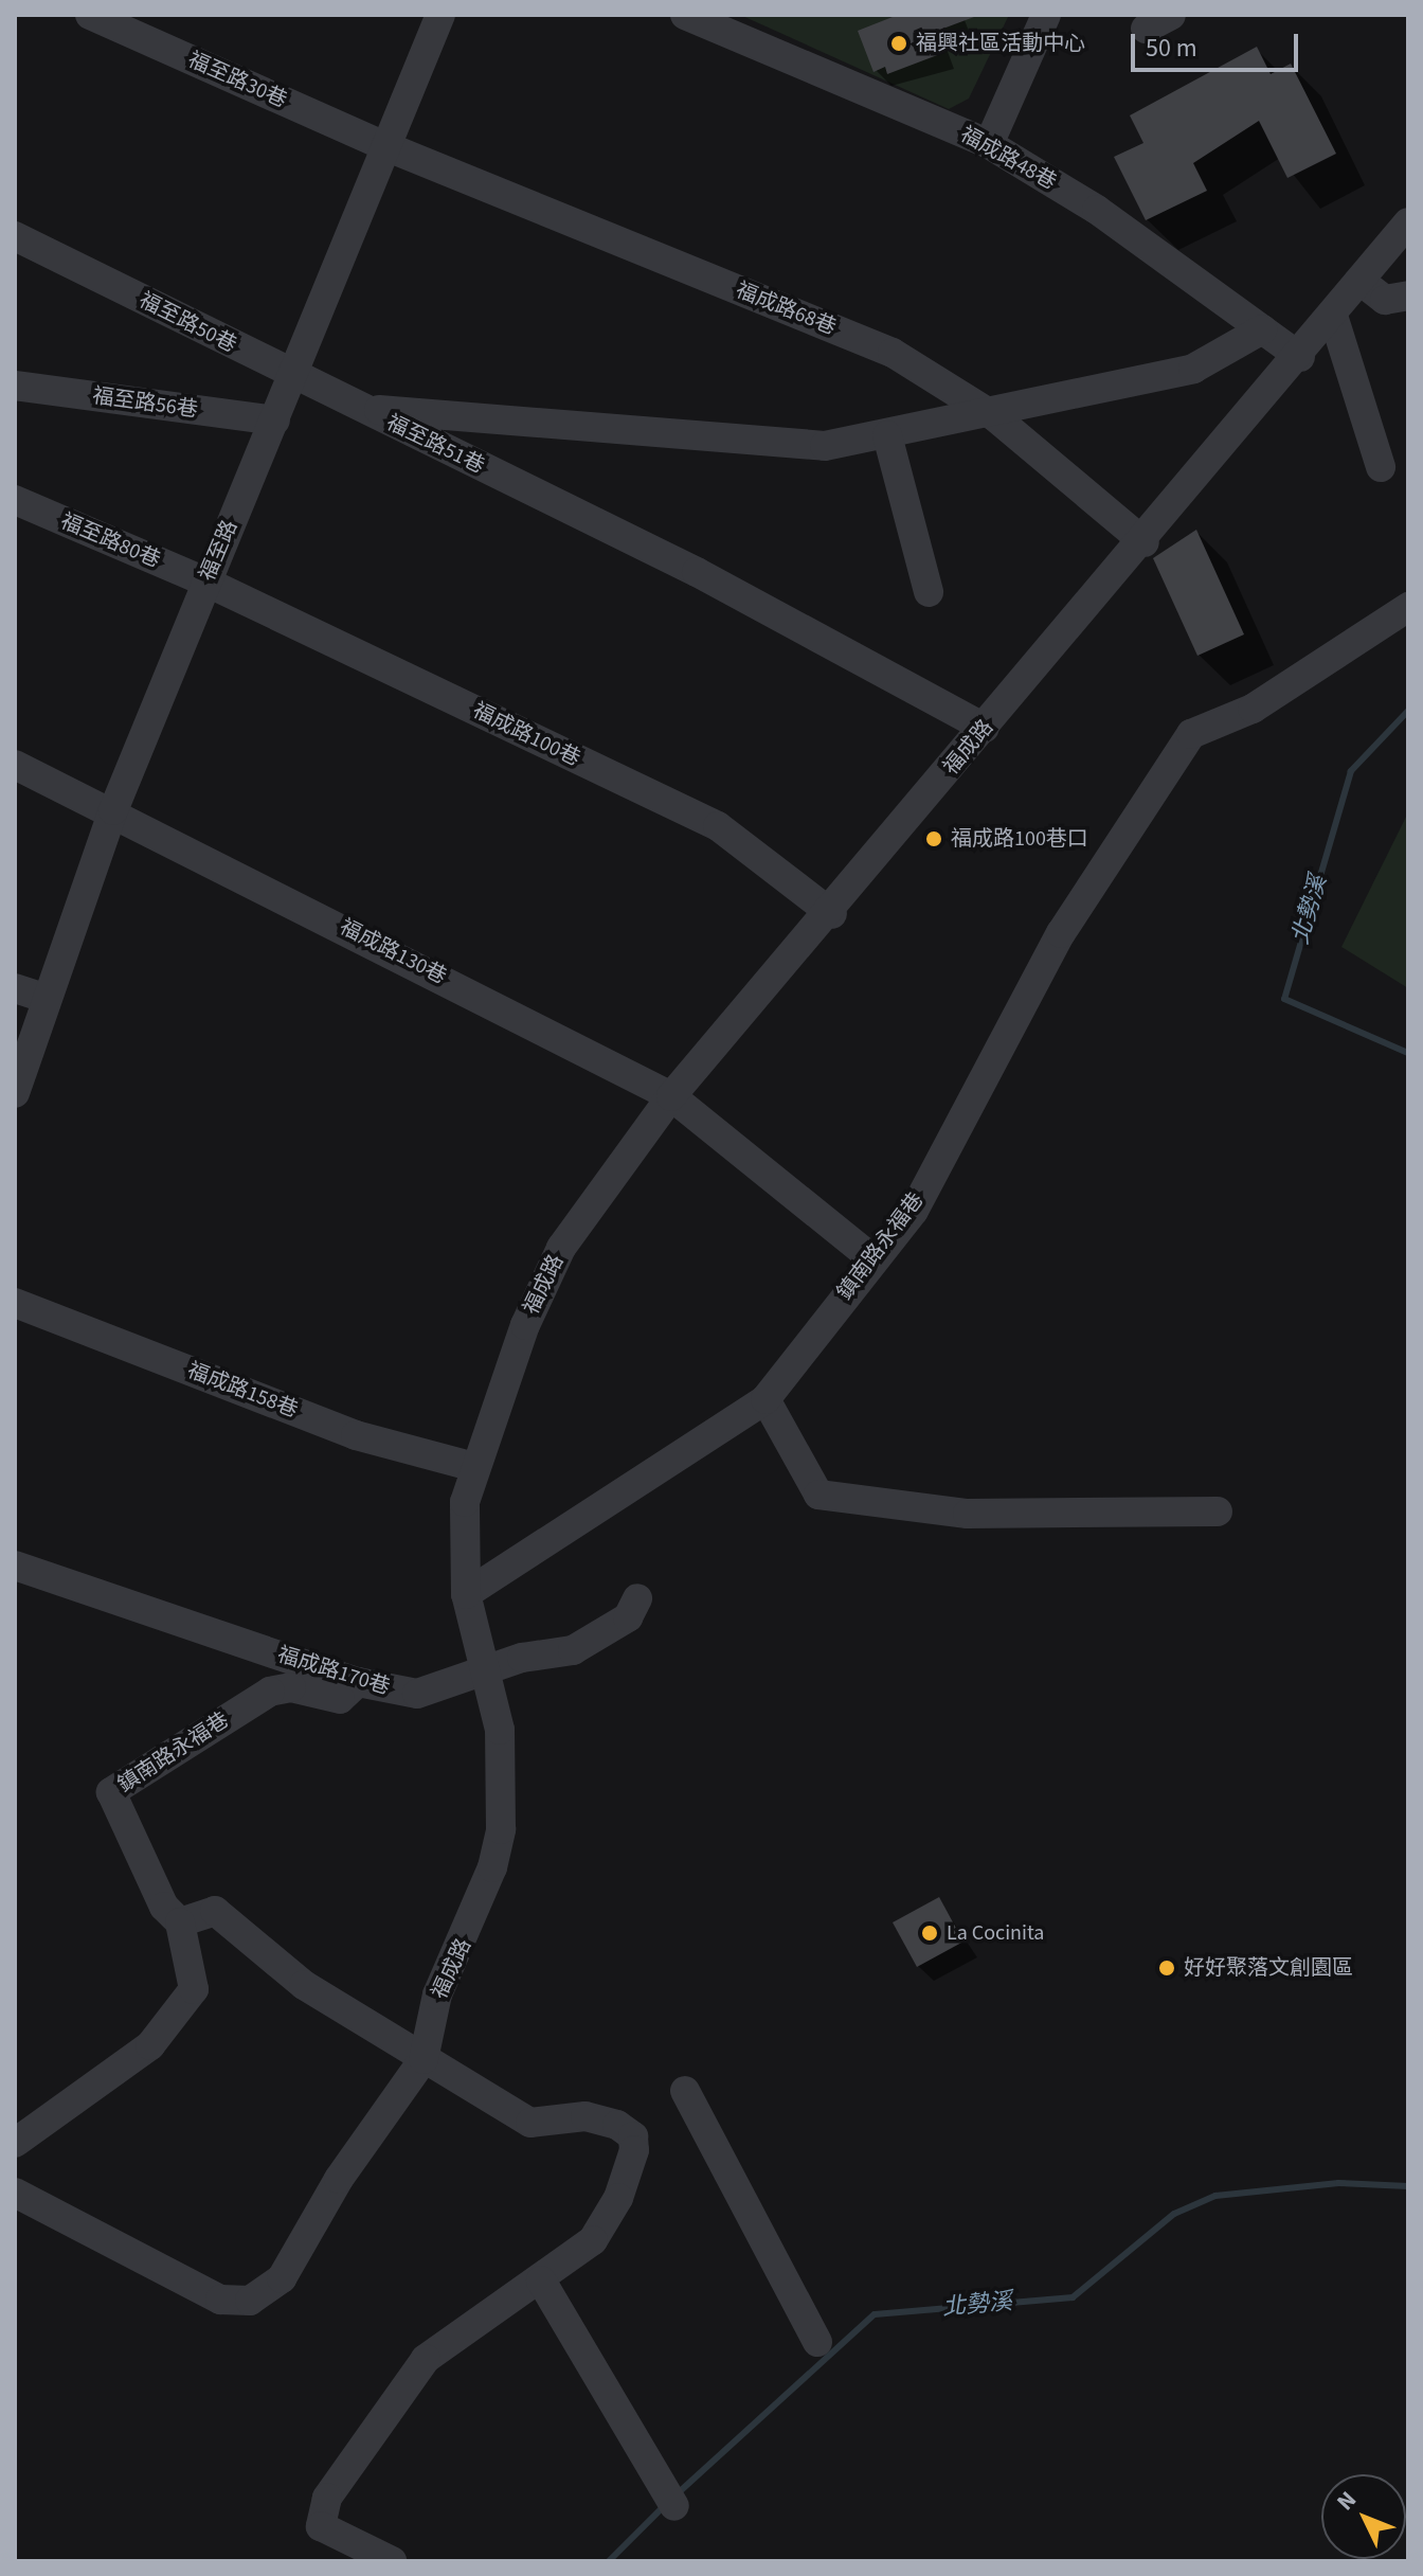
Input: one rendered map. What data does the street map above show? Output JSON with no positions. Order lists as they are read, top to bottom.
{
  "streets": {
    "street": [
      "福至路30巷",
      "福成路48巷",
      "福成路68巷",
      "福至路50巷",
      "福至路56巷",
      "福至路51巷",
      "福至路80巷",
      "福至路",
      "福成路100巷",
      "福成路",
      "福成路130巷",
      "鎮南路永福巷",
      "福成路158巷",
      "福成路170巷"
    ]
  },
  "crossings": [
    ["福至路30巷", "福成路68巷"],
    ["福至路30巷", "福至路"],
    ["福成路48巷", "福至路51巷"],
    ["福成路48巷", "福成路"],
    ["福成路68巷", "福至路51巷"],
    ["福成路68巷", "福至路"],
    ["福成路68巷", "福成路"],
    ["福至路50巷", "福至路51巷"],
    ["福至路50巷", "福至路"],
    ["福至路56巷", "福至路"],
    ["福至路51巷", "福成路"],
    ["福至路80巷", "福至路"],
    ["福至路80巷", "福成路100巷"],
    ["福至路", "福成路100巷"],
    ["福至路", "福成路130巷"],
    ["福成路100巷", "福成路"],
    ["福成路", "福成路130巷"],
    ["福成路", "鎮南路永福巷"],
    ["福成路", "福成路158巷"],
    ["福成路", "福成路170巷"],
    ["福成路130巷", "鎮南路永福巷"],
    ["鎮南路永福巷", "福成路170巷"]
  ],
  "water": ["北勢溪"],
  "places": [
    "福興社區活動中心",
    "福成路100巷口",
    "La Cocinita",
    "好好聚落文創園區"
  ],
  "scale_bar": "50 m",
  "north": "top left"
}
